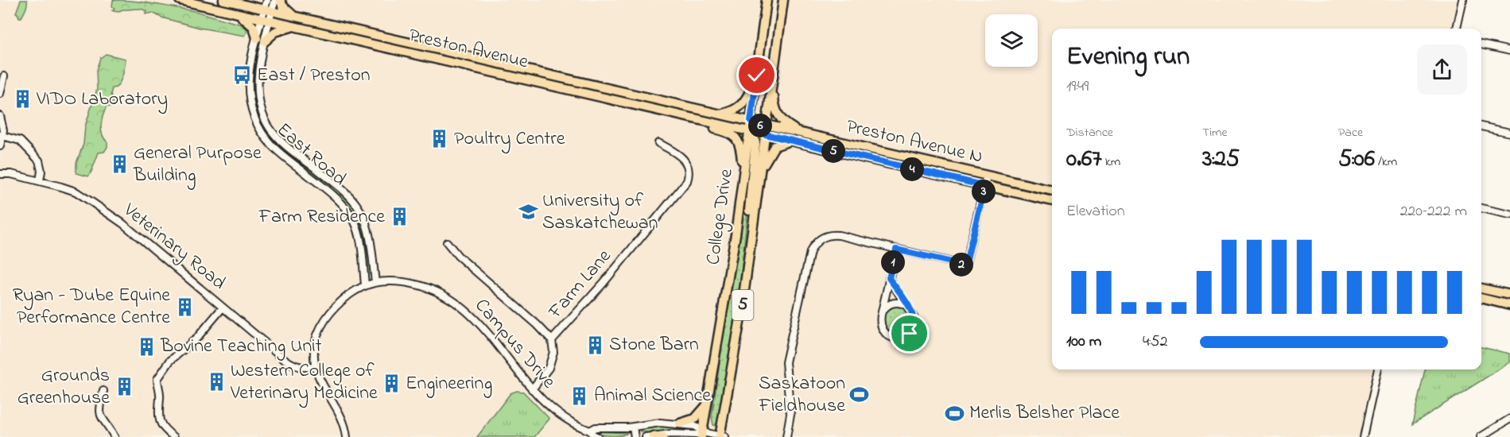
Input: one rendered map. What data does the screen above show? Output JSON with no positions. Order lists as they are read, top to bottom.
{
  "streets": {
    "main road": [
      "Preston Avenue",
      "Preston Avenue N",
      "College Drive",
      "5"
    ],
    "street": [
      "East Road",
      "Veterinary Road",
      "Farm Lane",
      "Campus Drive"
    ]
  },
  "crossings": [
    ["Preston Avenue", "Preston Avenue N"],
    ["Preston Avenue", "East Road"],
    ["Preston Avenue", "College Drive"],
    ["Preston Avenue N", "College Drive"],
    ["East Road", "Campus Drive"],
    ["Veterinary Road", "Campus Drive"],
    ["Farm Lane", "Campus Drive"]
  ],
  "places": {
    "bus stop": ["East / Preston"],
    "building": [
      "VIDO Laboratory",
      "Poultry Centre",
      "General Purpose Building",
      "Farm Residence",
      "Ryan - Dube Equine Performance Centre",
      "Stone Barn",
      "Bovine Teaching Unit",
      "Western College of Veterinary Medicine",
      "Engineering",
      "Grounds Greenhouse",
      "Animal Science"
    ],
    "school or university": ["University of Saskatchewan"],
    "sports": ["Saskatoon Fieldhouse", "Merlis Belsher Place"]
  },
  "page": {
    "heading": ["Evening run", "19:49"],
    "stats": [
      ["Distance", "0.67 km"],
      ["Time", "3:25"],
      ["Pace", "5:06 /km"]
    ],
    "pins": [
      "6",
      "5",
      "4",
      "3",
      "1",
      "2"
    ],
    "chart": ["Elevation", "220–222 m"],
    "list": [
      {
        "name": "100 m",
        "note": "4:52"
      }
    ]
  }
}
